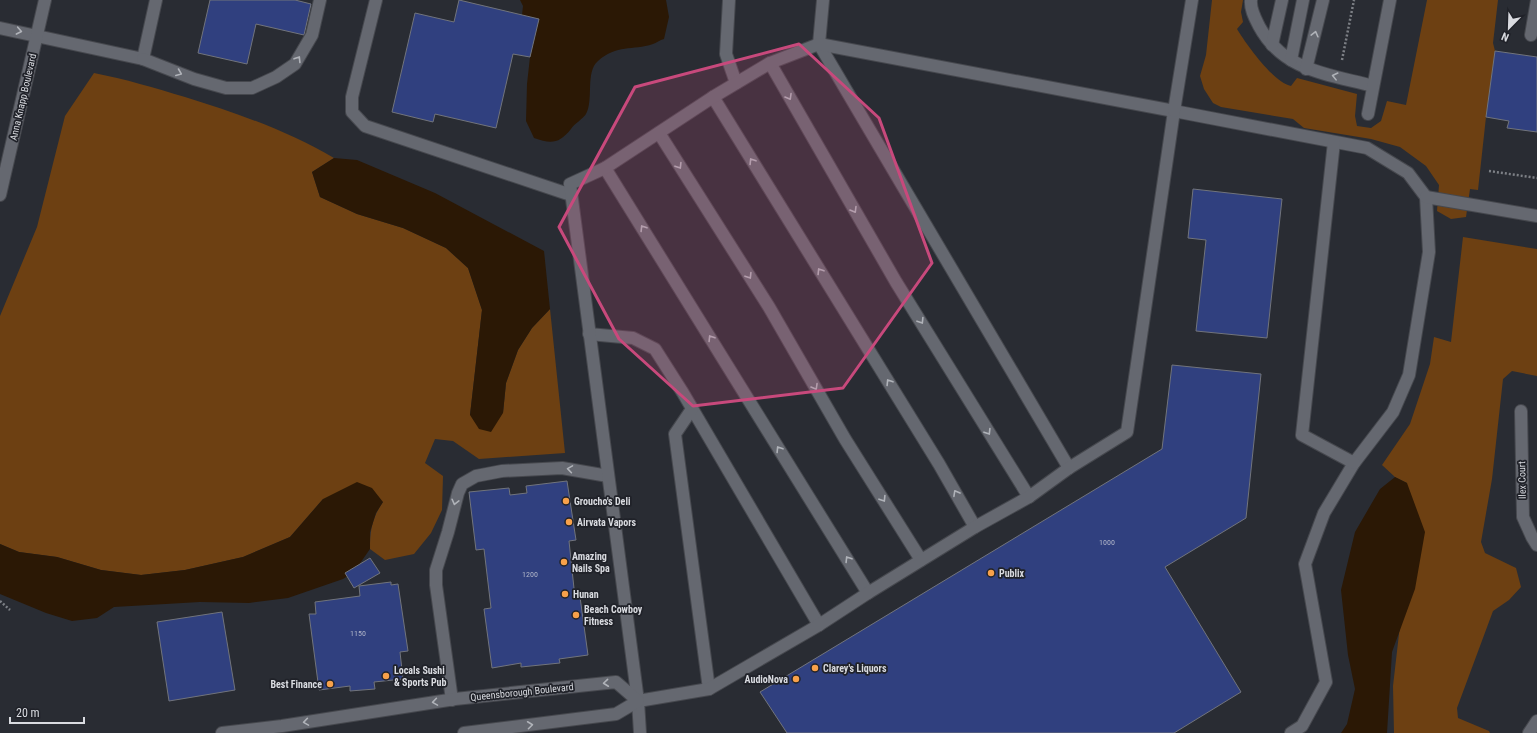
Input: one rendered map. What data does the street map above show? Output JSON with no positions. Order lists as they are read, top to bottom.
{
  "streets": {
    "street": ["Anna Knapp Boulevard", "Ilex Court", "Queensborough Boulevard"]
  },
  "places": [
    "Groucho's Deli",
    "Airvata Vapors",
    "Amazing Nails Spa",
    "Publix",
    "Hunan",
    "Beach Cowboy Fitness",
    "Clarey's Liquors",
    "Locals Sushi & Sports Pub",
    "AudioNova",
    "Best Finance"
  ],
  "house_numbers": ["1000", "1200", "1150"],
  "scale_bar": "20 m",
  "north": "bottom left"
}
